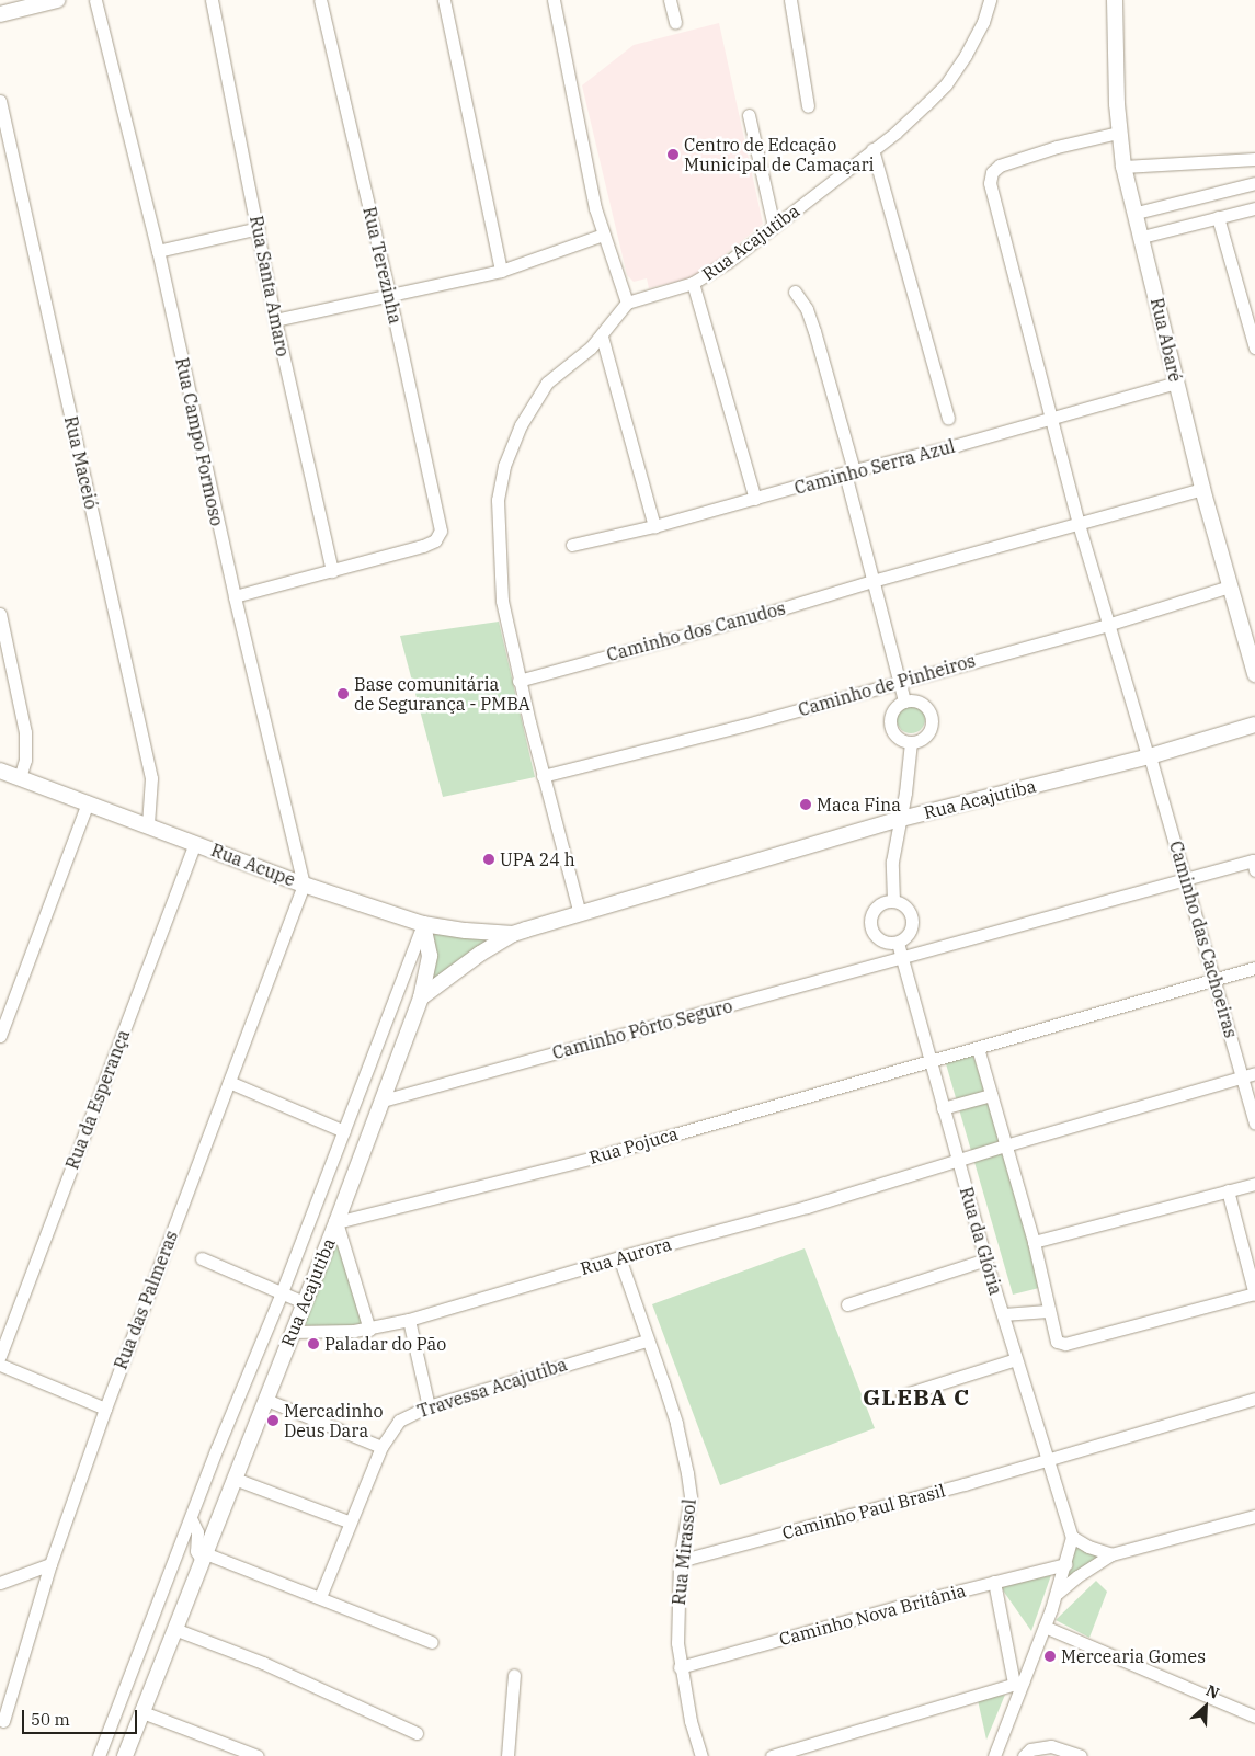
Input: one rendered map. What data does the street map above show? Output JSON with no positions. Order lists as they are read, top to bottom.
{
  "streets": {
    "street": [
      "Rua Acajutiba",
      "Rua Terezinha",
      "Rua Santa Amaro",
      "Rua Abaré",
      "Rua Campo Formoso",
      "Rua Maceió",
      "Caminho Serra Azul",
      "Caminho dos Canudos",
      "Caminho de Pinheiros",
      "Rua Acupe",
      "Caminho das Cachoeiras",
      "Caminho Pôrto Seguro",
      "Rua da Esperança",
      "Rua Pojuca",
      "Rua da Glória",
      "Rua Aurora",
      "Rua das Palmeras",
      "Travessa Acajutiba",
      "Caminho Paul Brasil",
      "Rua Mirassol",
      "Caminho Nova Britânia"
    ]
  },
  "crossings": [
    ["Rua Acajutiba", "Rua Acupe"],
    ["Rua Acajutiba", "Caminho das Cachoeiras"],
    ["Rua Acajutiba", "Caminho Pôrto Seguro"],
    ["Rua Acajutiba", "Rua Pojuca"],
    ["Rua Acajutiba", "Rua Aurora"],
    ["Rua Terezinha", "Rua Santa Amaro"],
    ["Rua Abaré", "Caminho Serra Azul"],
    ["Rua Abaré", "Caminho dos Canudos"],
    ["Rua Abaré", "Caminho de Pinheiros"],
    ["Rua Abaré", "Caminho das Cachoeiras"],
    ["Rua Campo Formoso", "Rua Acupe"],
    ["Rua Campo Formoso", "Rua das Palmeras"],
    ["Rua Maceió", "Rua Acupe"],
    ["Caminho Serra Azul", "Caminho das Cachoeiras"],
    ["Caminho dos Canudos", "Caminho das Cachoeiras"],
    ["Caminho de Pinheiros", "Caminho das Cachoeiras"],
    ["Rua Acupe", "Rua da Esperança"],
    ["Rua Acupe", "Rua das Palmeras"],
    ["Caminho das Cachoeiras", "Caminho Pôrto Seguro"],
    ["Caminho das Cachoeiras", "Rua Pojuca"],
    ["Caminho das Cachoeiras", "Rua Aurora"],
    ["Caminho Pôrto Seguro", "Rua da Glória"],
    ["Rua Pojuca", "Rua da Glória"],
    ["Rua da Glória", "Rua Aurora"],
    ["Rua da Glória", "Caminho Paul Brasil"],
    ["Rua Aurora", "Rua Mirassol"],
    ["Travessa Acajutiba", "Rua Mirassol"],
    ["Caminho Paul Brasil", "Rua Mirassol"],
    ["Rua Mirassol", "Caminho Nova Britânia"]
  ],
  "districts": ["GLEBA C"],
  "places": [
    "Centro de Edcação Municipal de Camaçari",
    "Base comunitária de Segurança - PMBA",
    "Maca Fina",
    "UPA 24 h",
    "Paladar do Pão",
    "Mercadinho Deus Dara",
    "Mercearia Gomes"
  ],
  "scale_bar": "50 m",
  "north": "top right"
}
